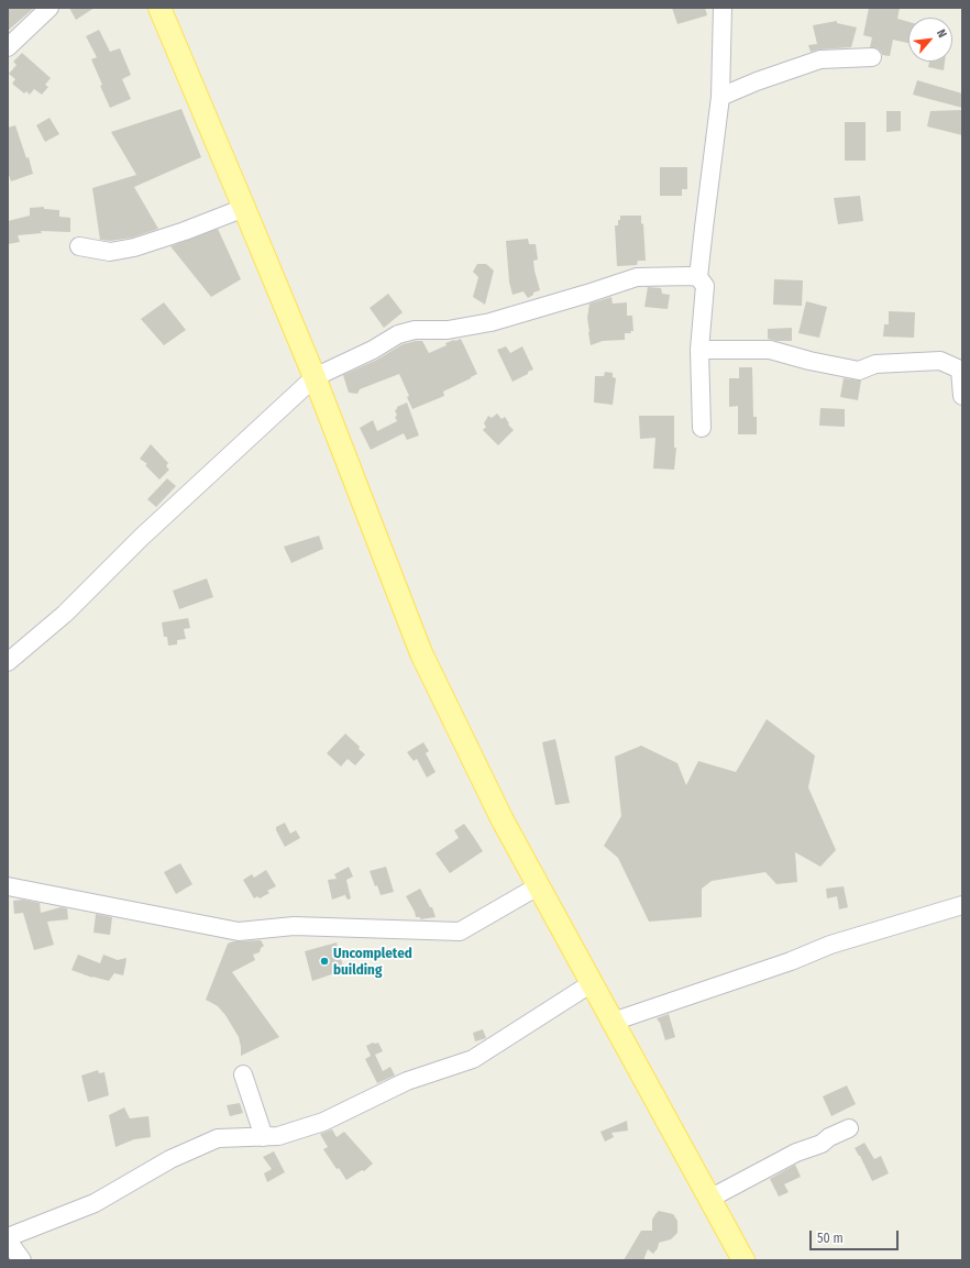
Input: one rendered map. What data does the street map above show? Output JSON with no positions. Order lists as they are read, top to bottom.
{
  "places": ["Uncompleted building"],
  "scale_bar": "50 m",
  "north": "top right"
}
